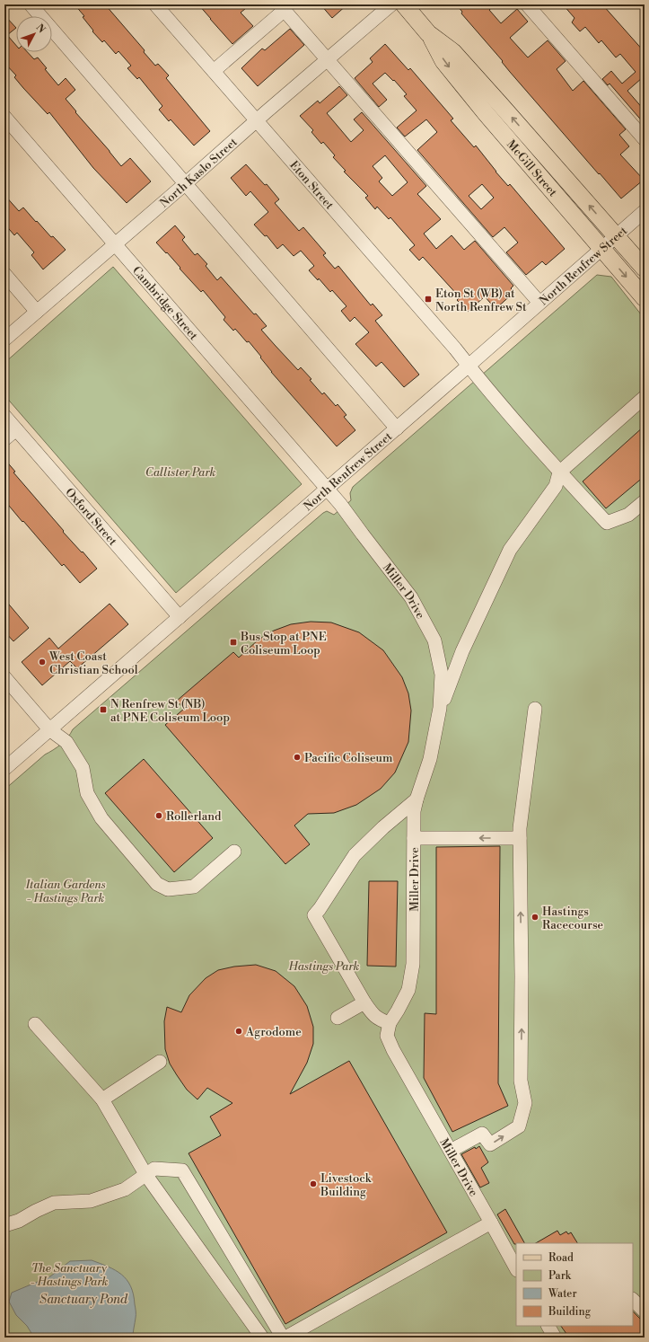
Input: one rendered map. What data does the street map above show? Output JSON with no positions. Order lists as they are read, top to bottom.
{
  "streets": {
    "main road": ["McGill Street"],
    "street": [
      "North Kaslo Street",
      "Eton Street",
      "North Renfrew Street",
      "Cambridge Street",
      "Oxford Street",
      "Miller Drive"
    ]
  },
  "crossings": [
    ["McGill Street", "North Renfrew Street"],
    ["North Kaslo Street", "Eton Street"],
    ["North Kaslo Street", "Cambridge Street"],
    ["Eton Street", "North Renfrew Street"],
    ["North Renfrew Street", "Cambridge Street"],
    ["North Renfrew Street", "Oxford Street"],
    ["North Renfrew Street", "Miller Drive"],
    ["Cambridge Street", "Miller Drive"]
  ],
  "water": ["Sanctuary Pond"],
  "parks": [
    "Callister Park",
    "Italian Gardens - Hastings Park",
    "Hastings Park",
    "The Sanctuary - Hastings Park"
  ],
  "places": {
    "transit": ["Eton St (WB) at North Renfrew St", "Bus Stop at PNE Coliseum Loop", "N Renfrew St (NB) at PNE Coliseum Loop"],
    "other": [
      "West Coast Christian School",
      "Pacific Coliseum",
      "Rollerland",
      "Hastings Racecourse",
      "Agrodome",
      "Livestock Building"
    ]
  },
  "legend": [
    "Road",
    "Park",
    "Water",
    "Building"
  ],
  "north": "top right"
}
